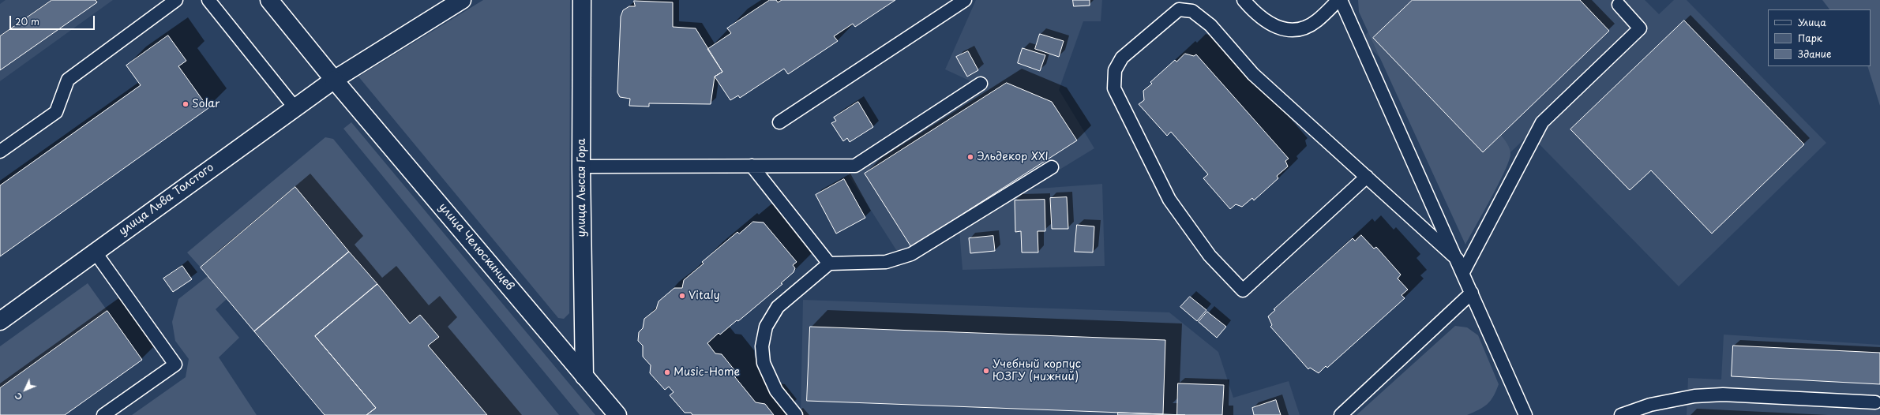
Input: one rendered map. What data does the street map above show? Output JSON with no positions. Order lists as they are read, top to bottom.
{
  "streets": {
    "street": ["улица Лысая Гора", "улица Льва Толстого", "улица Челюскинцев"]
  },
  "crossings": [
    ["улица Лысая Гора", "улица Челюскинцев"],
    ["улица Льва Толстого", "улица Челюскинцев"]
  ],
  "places": [
    "Solar",
    "Эльдекор XXI",
    "Vitaly",
    "Учебный корпус ЮЗГУ (нижний)",
    "Music-Home"
  ],
  "legend": ["Улица", "Парк", "Здание"],
  "scale_bar": "20 m",
  "north": "bottom left"
}
